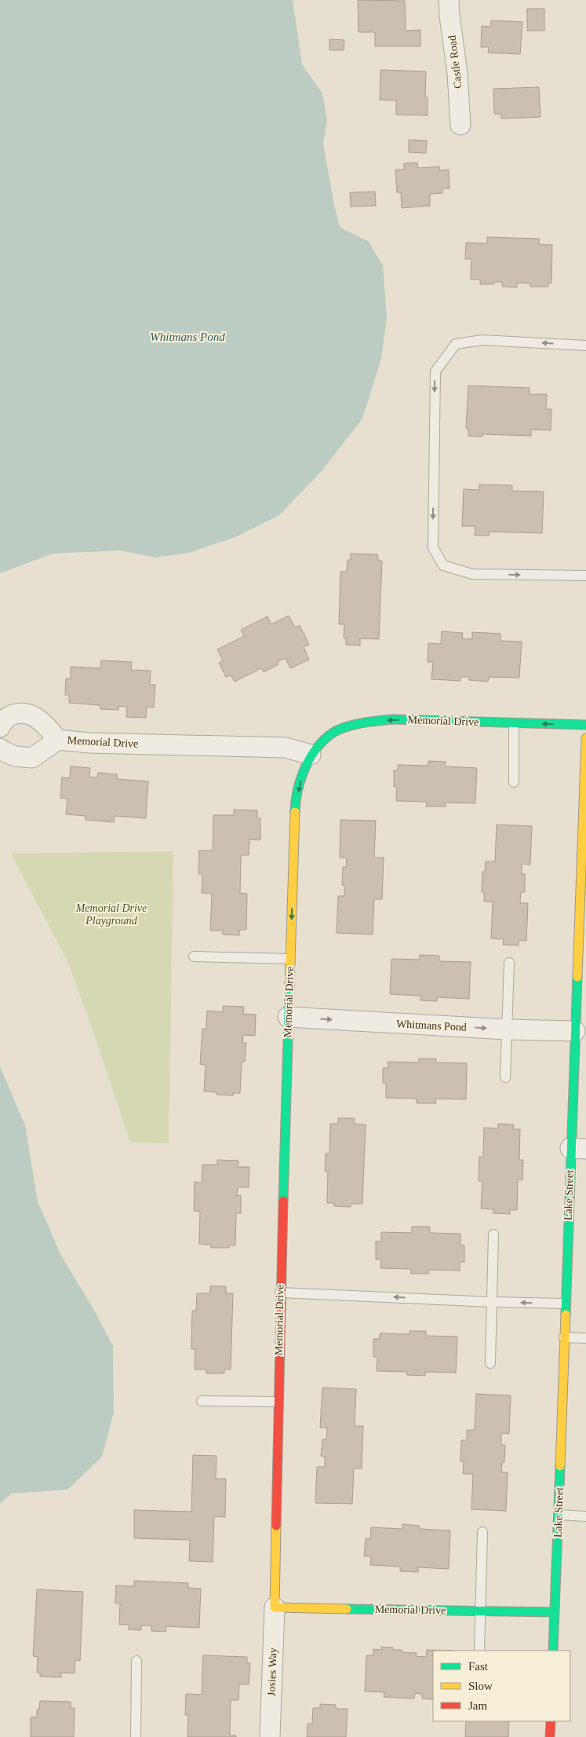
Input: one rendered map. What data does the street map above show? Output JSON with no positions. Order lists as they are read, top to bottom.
{
  "streets": {
    "street": [
      "Castle Road",
      "Memorial Drive",
      "Whitmans Pond",
      "Lake Street",
      "Josies Way"
    ]
  },
  "crossings": [
    ["Memorial Drive", "Whitmans Pond"],
    ["Memorial Drive", "Lake Street"],
    ["Memorial Drive", "Josies Way"],
    ["Whitmans Pond", "Lake Street"]
  ],
  "one_way": ["Whitmans Pond"],
  "water": ["Whitmans Pond"],
  "parks": ["Memorial Drive Playground"],
  "legend": ["Fast", "Slow", "Jam"]
}
